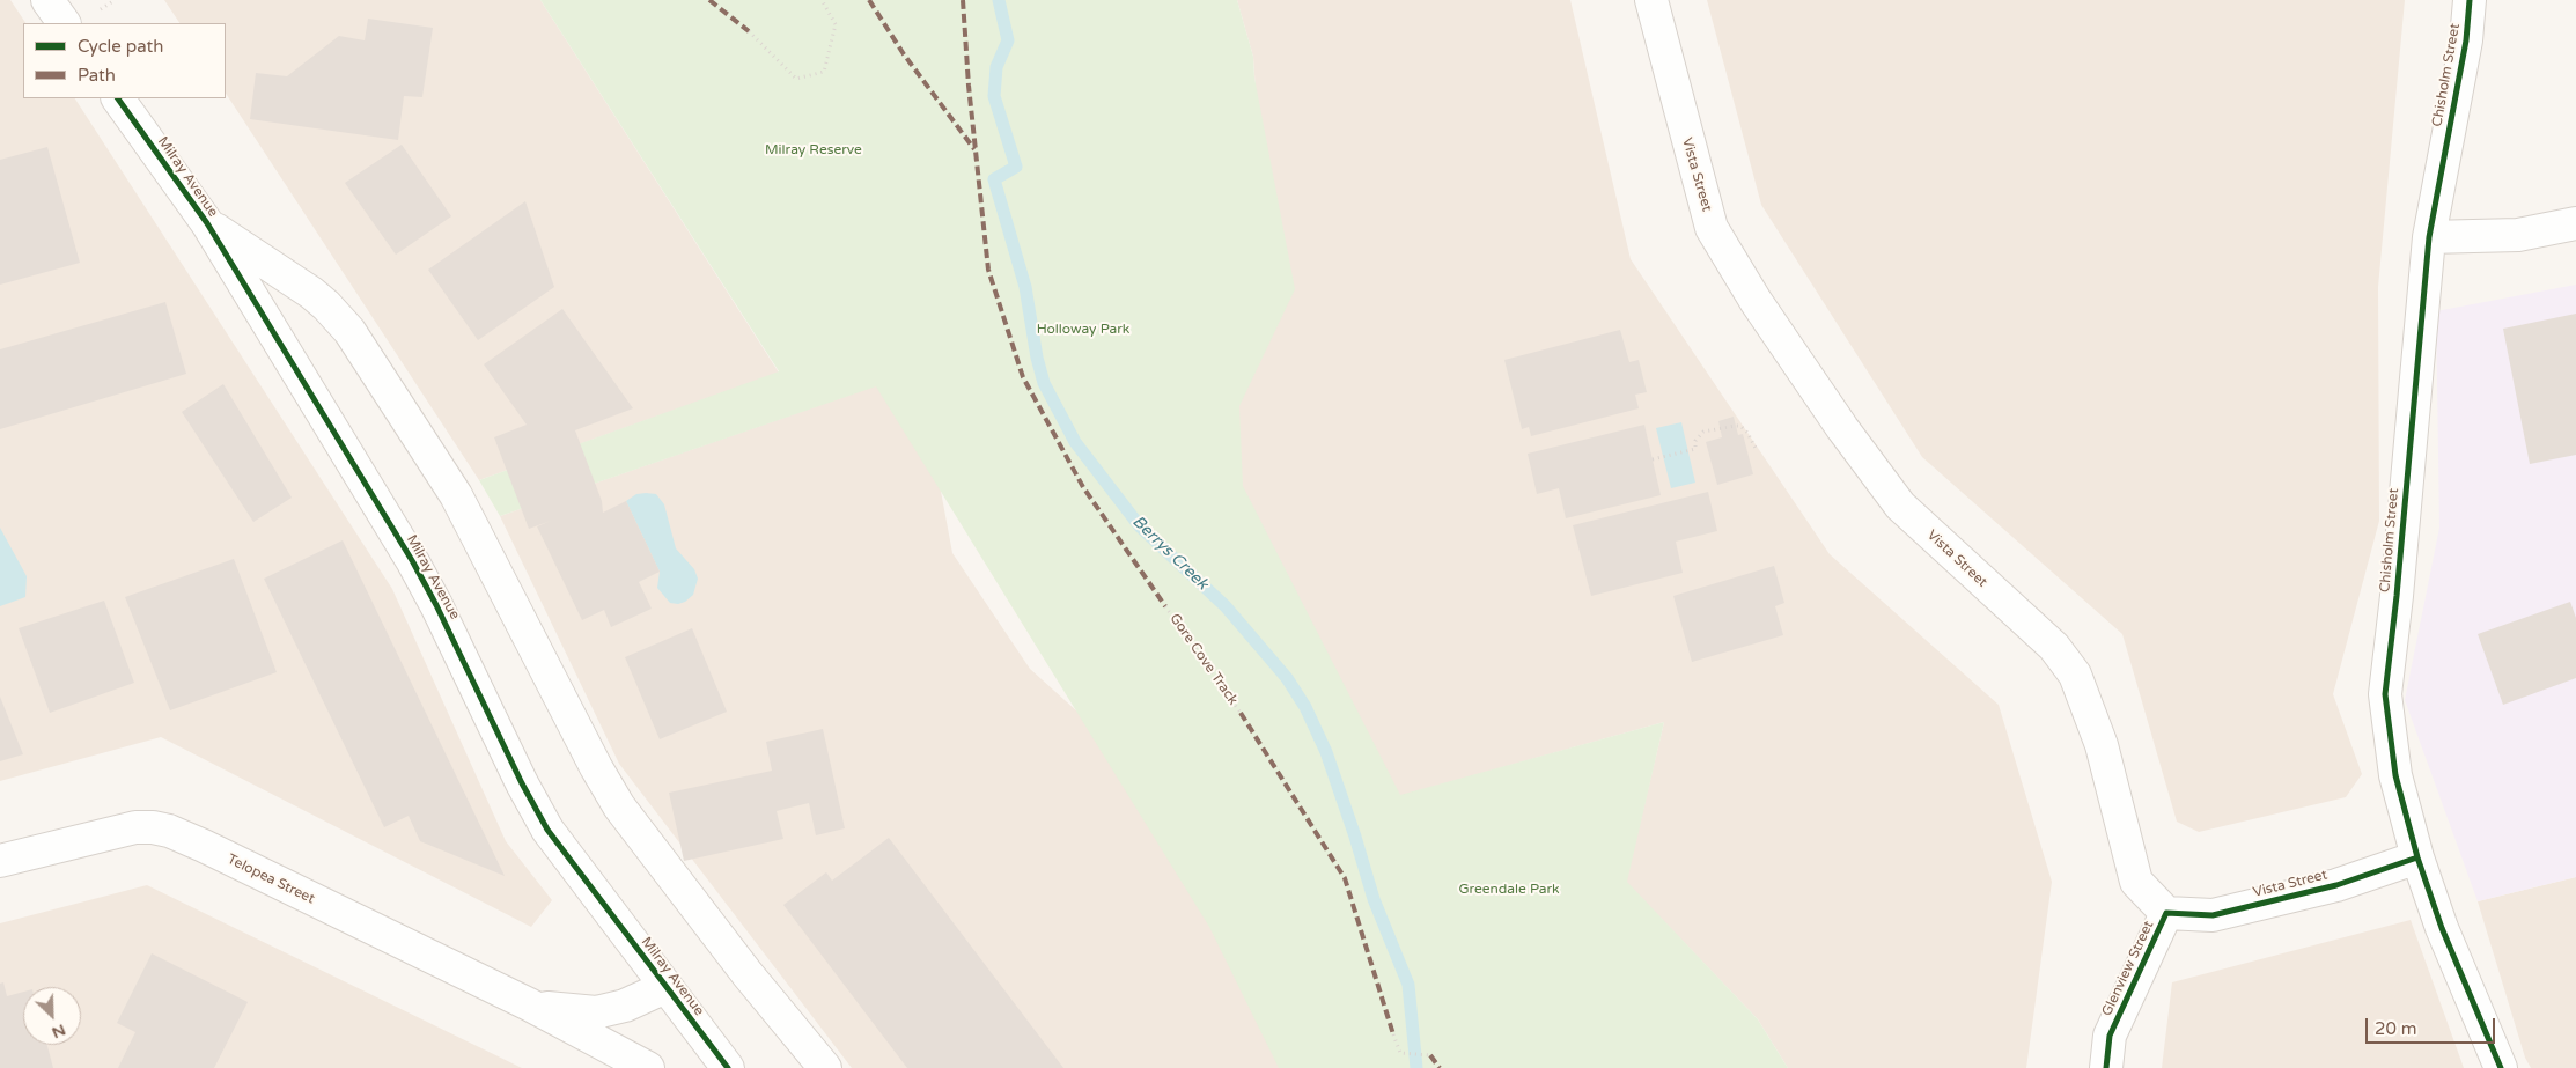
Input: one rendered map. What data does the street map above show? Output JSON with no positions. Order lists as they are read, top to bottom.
{
  "streets": {
    "street": [
      "Chisholm Street",
      "Vista Street",
      "Milray Avenue",
      "Telopea Street",
      "Glenview Street"
    ],
    "path": ["Gore Cove Track"]
  },
  "crossings": [
    ["Chisholm Street", "Vista Street"],
    ["Vista Street", "Glenview Street"],
    ["Milray Avenue", "Telopea Street"]
  ],
  "water": ["Berrys Creek"],
  "parks": ["Milray Reserve", "Holloway Park", "Greendale Park"],
  "legend": ["Cycle path", "Path"],
  "scale_bar": "20 m",
  "north": "bottom right"
}
